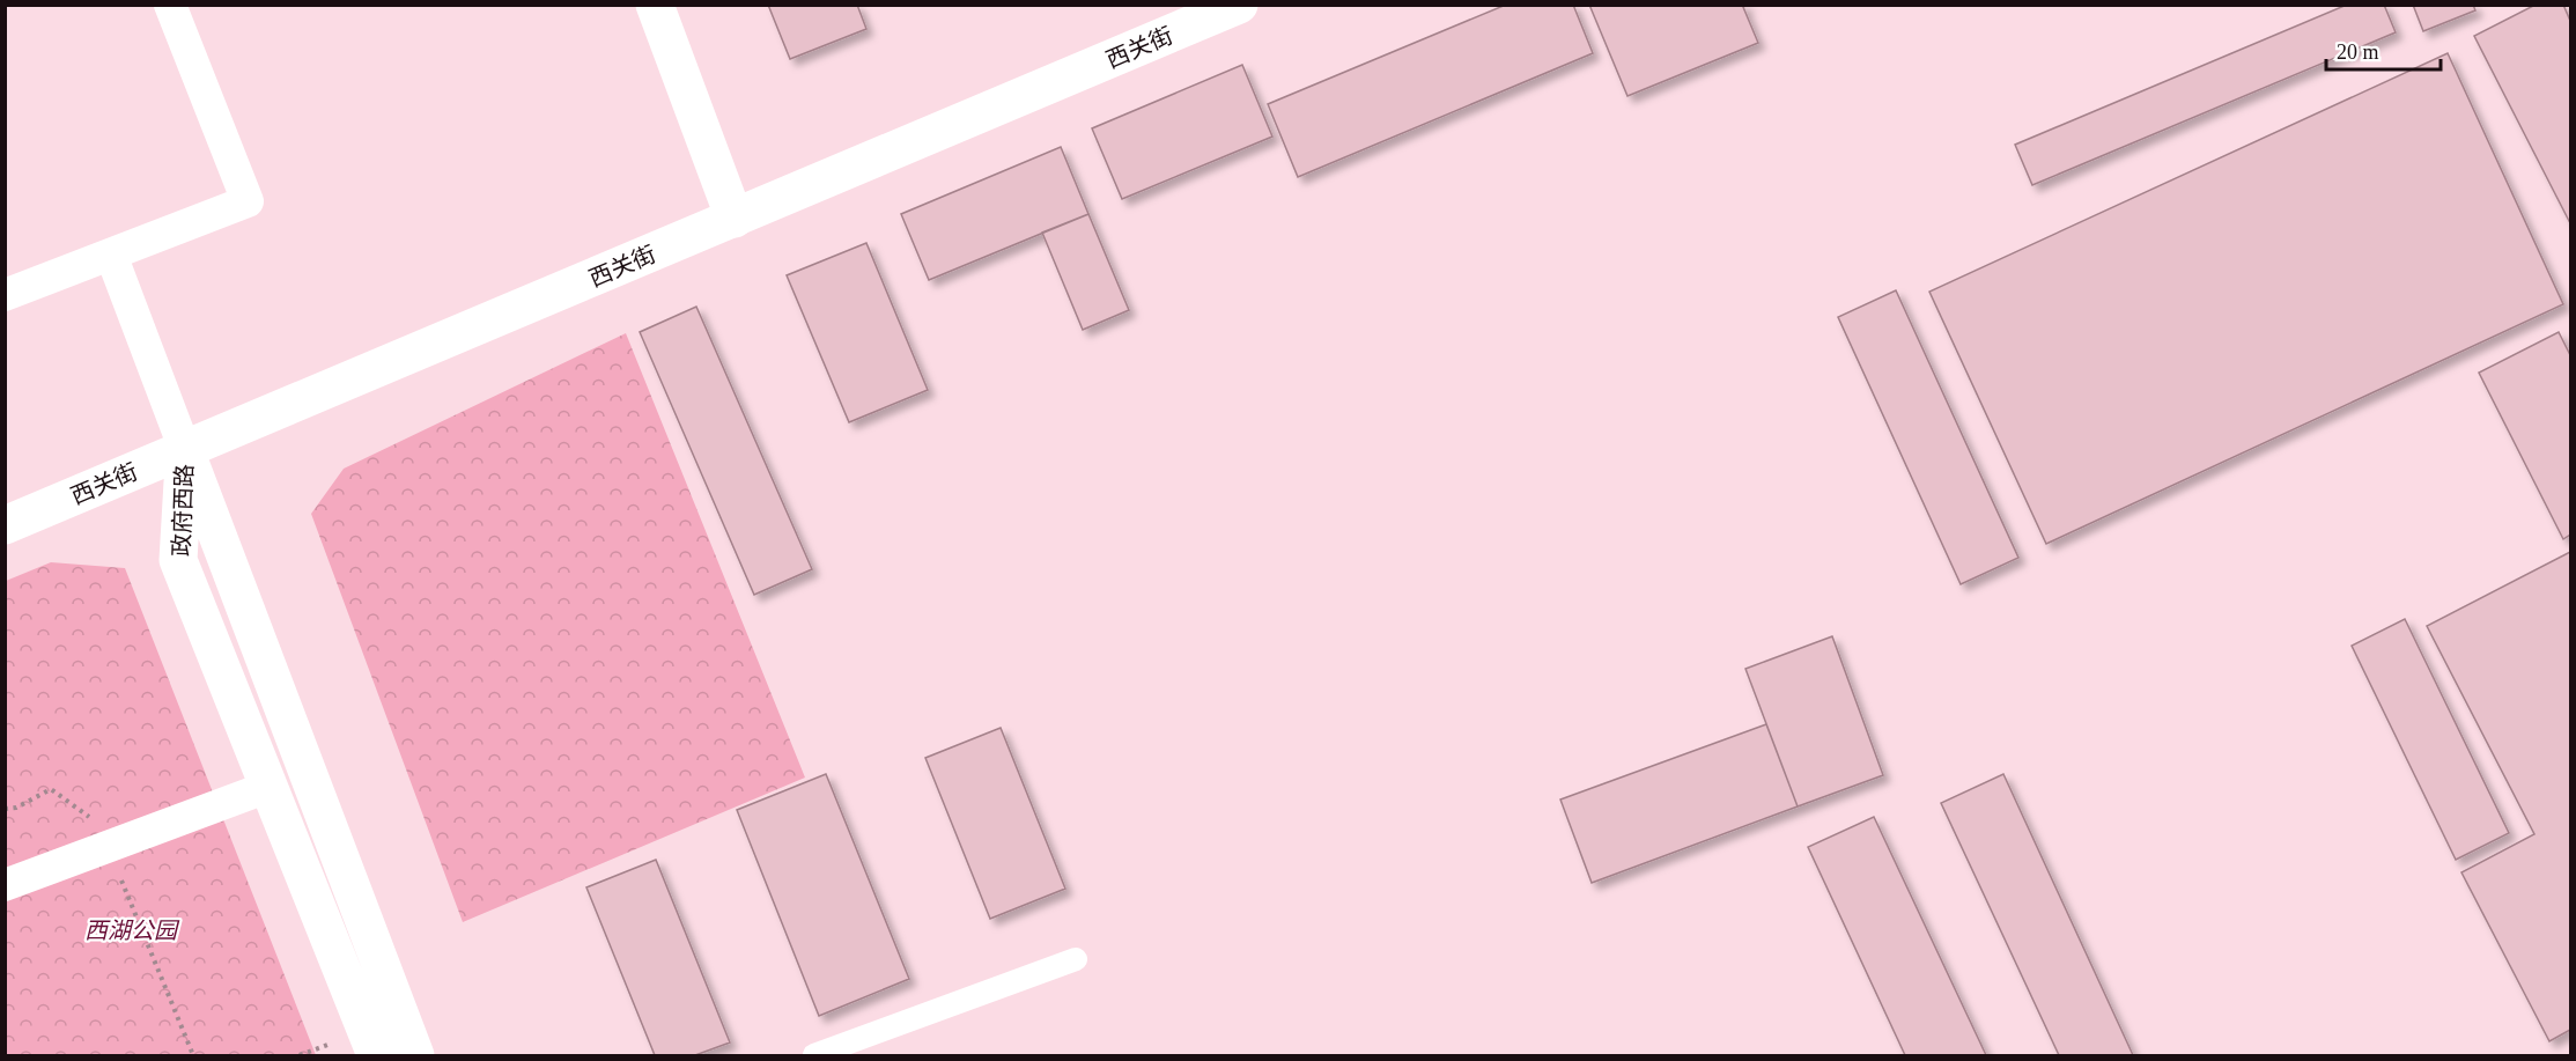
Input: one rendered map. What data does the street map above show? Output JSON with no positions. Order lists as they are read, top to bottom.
{
  "streets": {
    "street": ["西关街", "政府西路"]
  },
  "crossings": [
    ["西关街", "政府西路"]
  ],
  "parks": ["西湖公园"],
  "scale_bar": "20 m"
}
